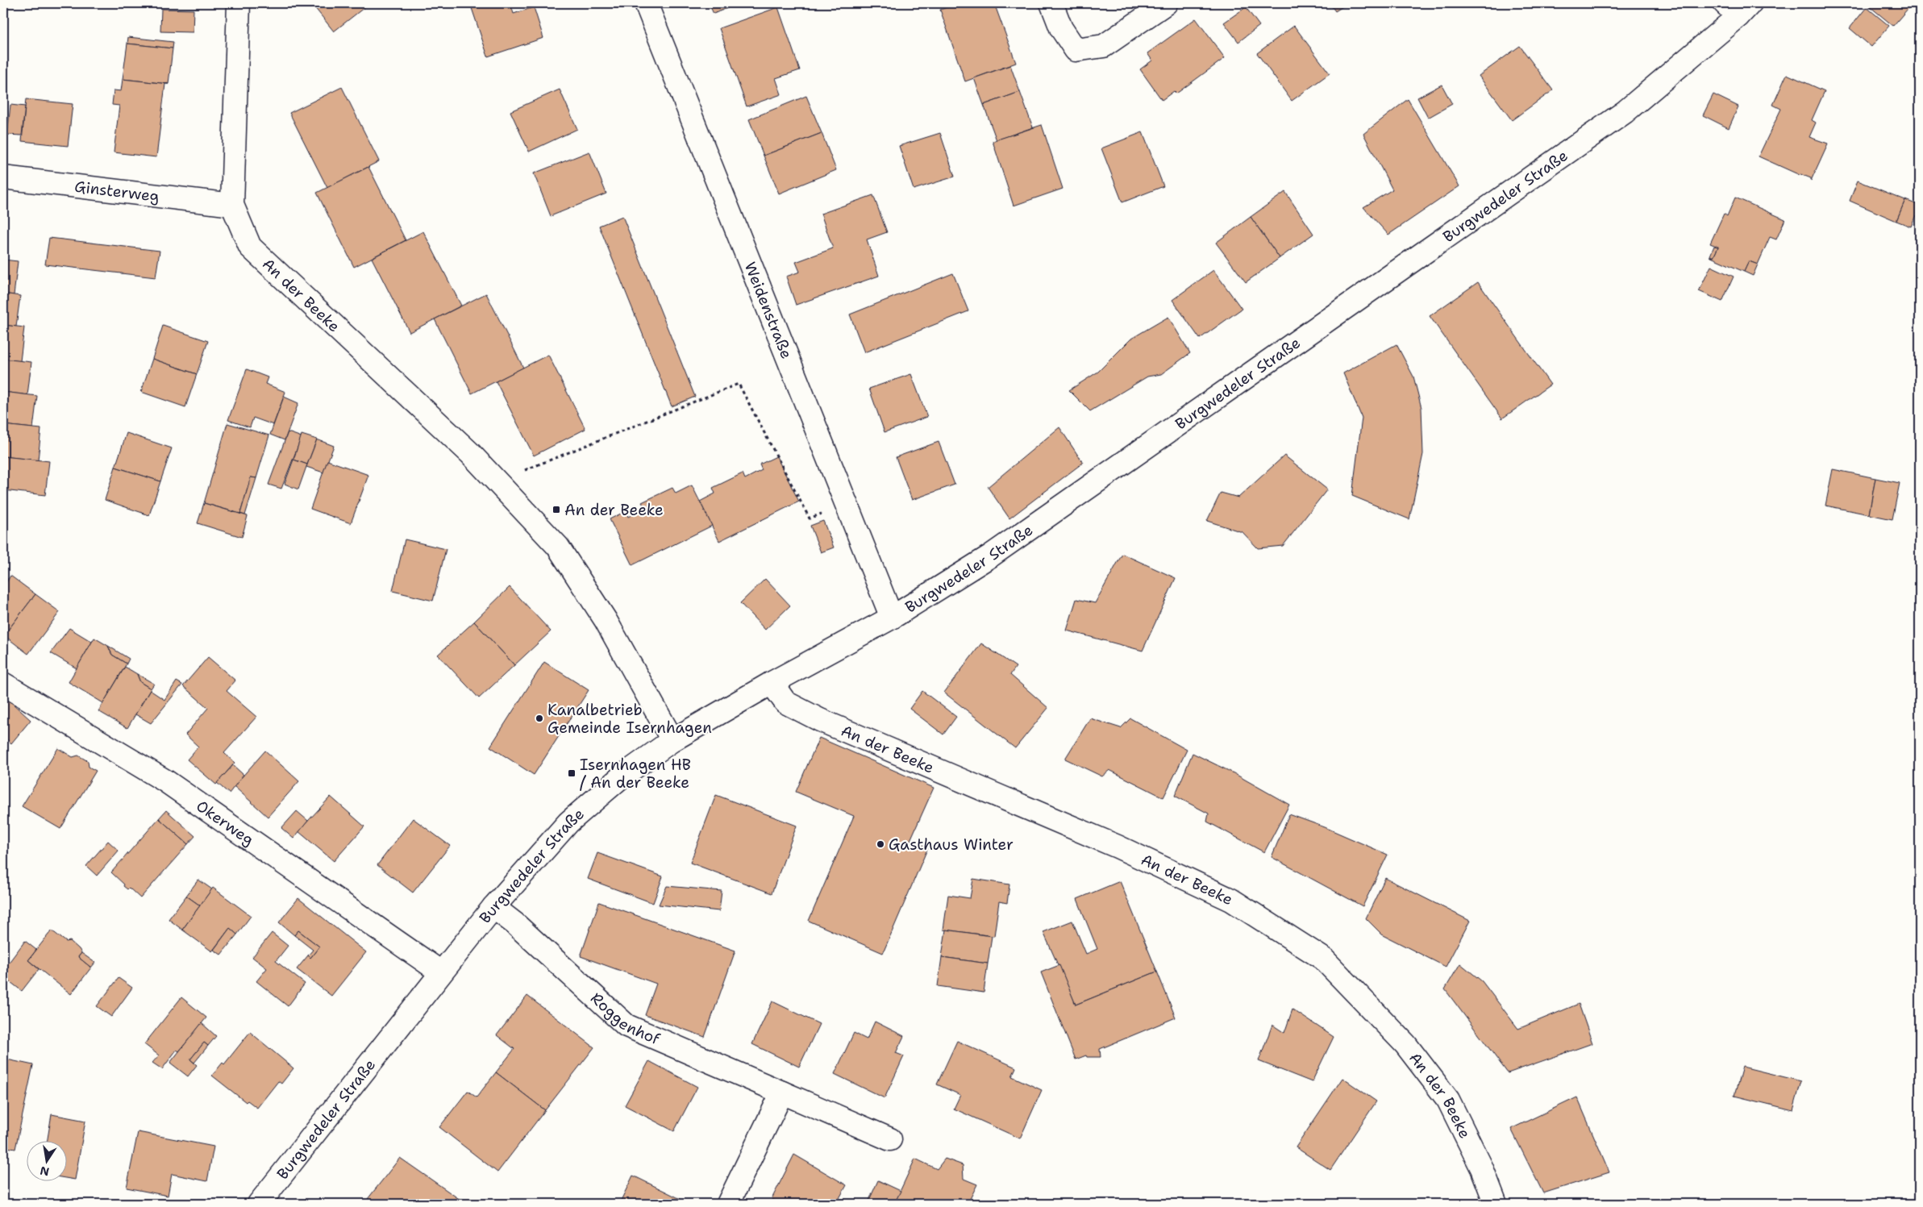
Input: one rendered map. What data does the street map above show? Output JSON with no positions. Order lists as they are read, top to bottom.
{
  "streets": {
    "street": [
      "Ginsterweg",
      "Burgwedeler Straße",
      "An der Beeke",
      "Weidenstraße",
      "Okerweg",
      "Roggenhof"
    ]
  },
  "crossings": [
    ["Ginsterweg", "An der Beeke"],
    ["Burgwedeler Straße", "An der Beeke"],
    ["Burgwedeler Straße", "Weidenstraße"],
    ["Burgwedeler Straße", "Okerweg"],
    ["Burgwedeler Straße", "Roggenhof"]
  ],
  "places": {
    "transit": ["An der Beeke", "Isernhagen HB / An der Beeke"],
    "other": ["Kanalbetrieb Gemeinde Isernhagen", "Gasthaus Winter"]
  },
  "north": "bottom"
}
